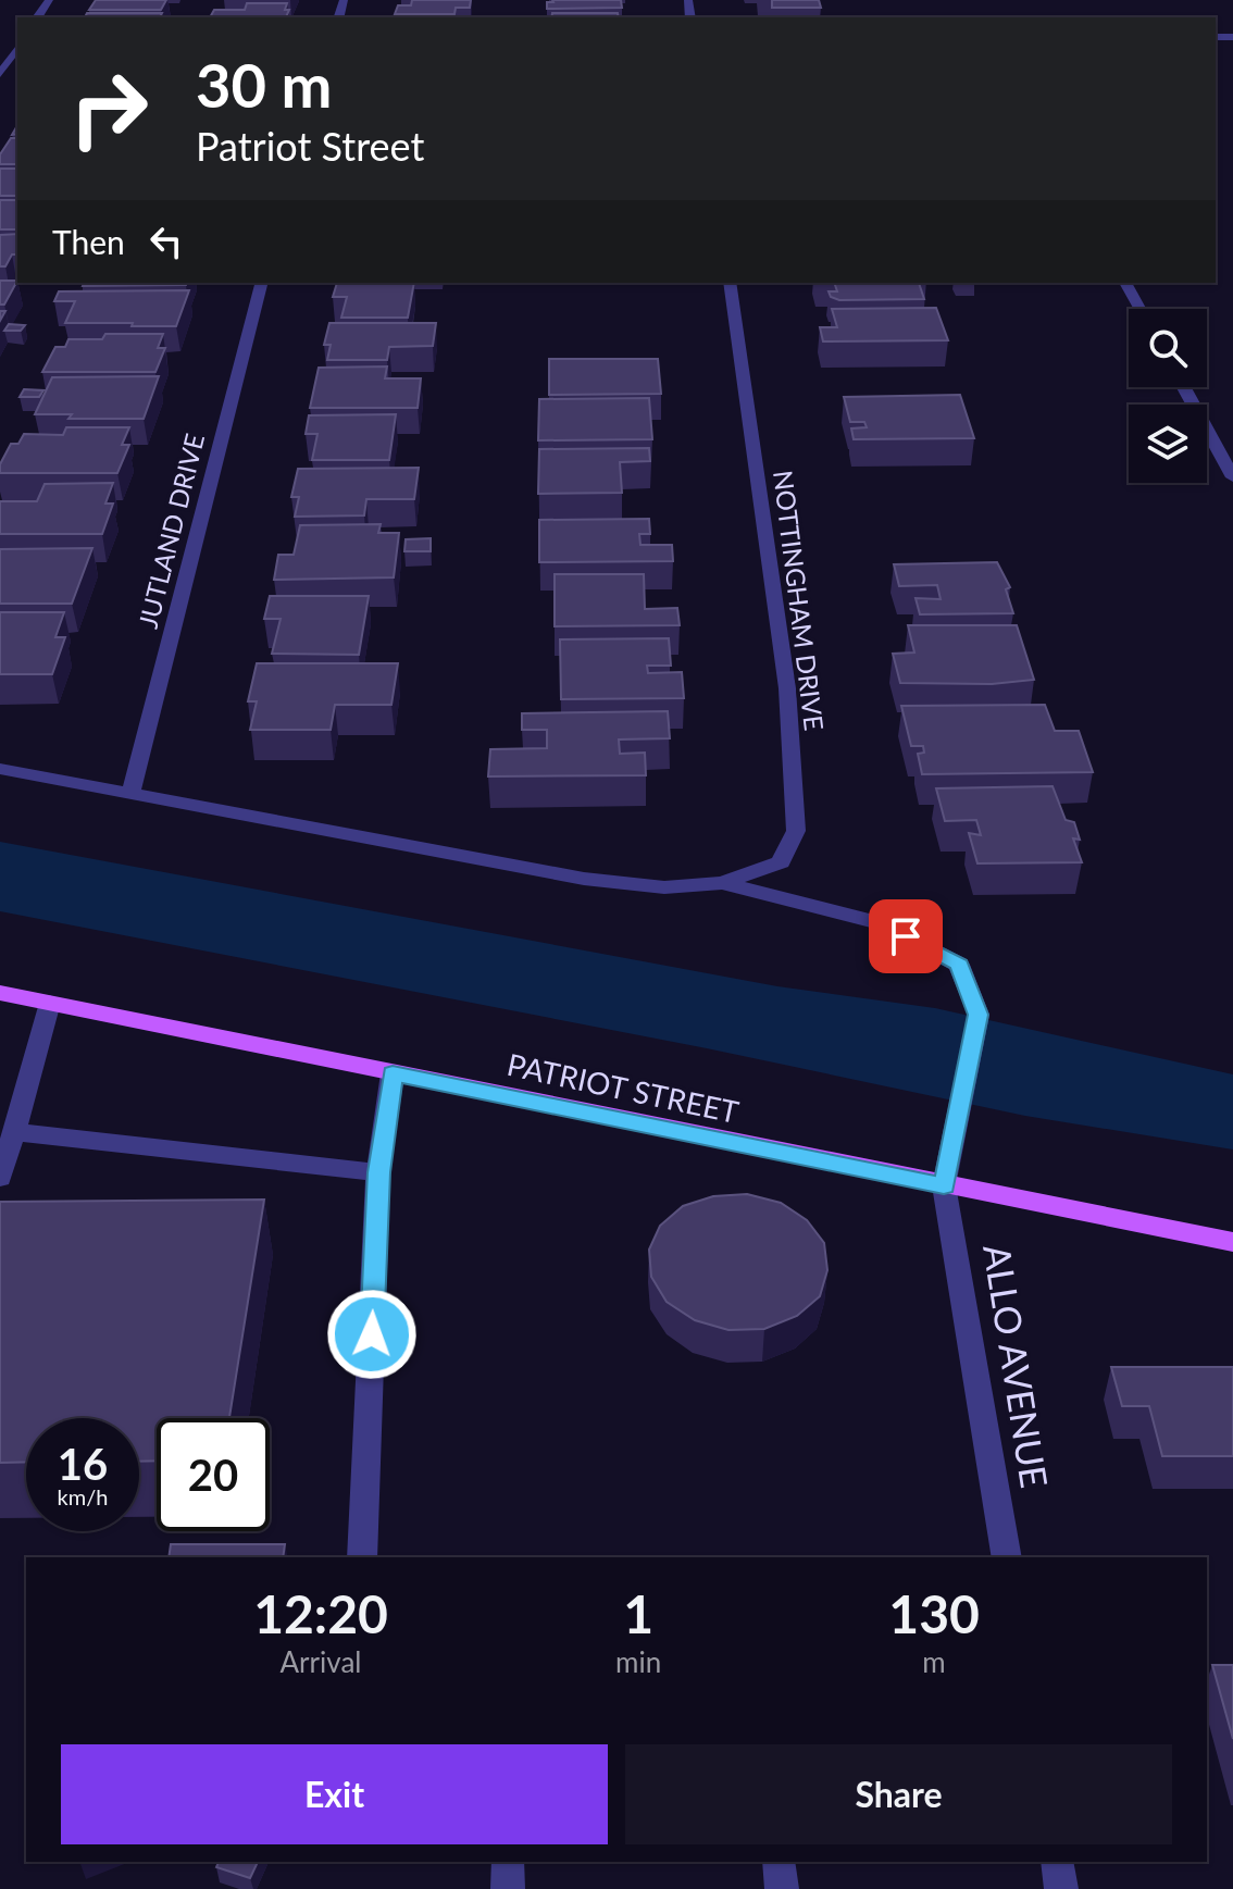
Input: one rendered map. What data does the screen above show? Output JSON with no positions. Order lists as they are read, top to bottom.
{
  "streets": {
    "main road": ["PATRIOT STREET"],
    "street": ["JUTLAND DRIVE", "NOTTINGHAM DRIVE", "ALLO AVENUE"]
  },
  "crossings": [
    ["PATRIOT STREET", "ALLO AVENUE"]
  ],
  "page": {
    "turn": ["30 m", "Patriot Street"],
    "then": "Then",
    "speed": "16 km/h",
    "limit": "20",
    "eta": [
      "12:20",
      "Arrival",
      "1",
      "min",
      "130",
      "m"
    ],
    "buttons": ["Exit", "Share"]
  }
}
